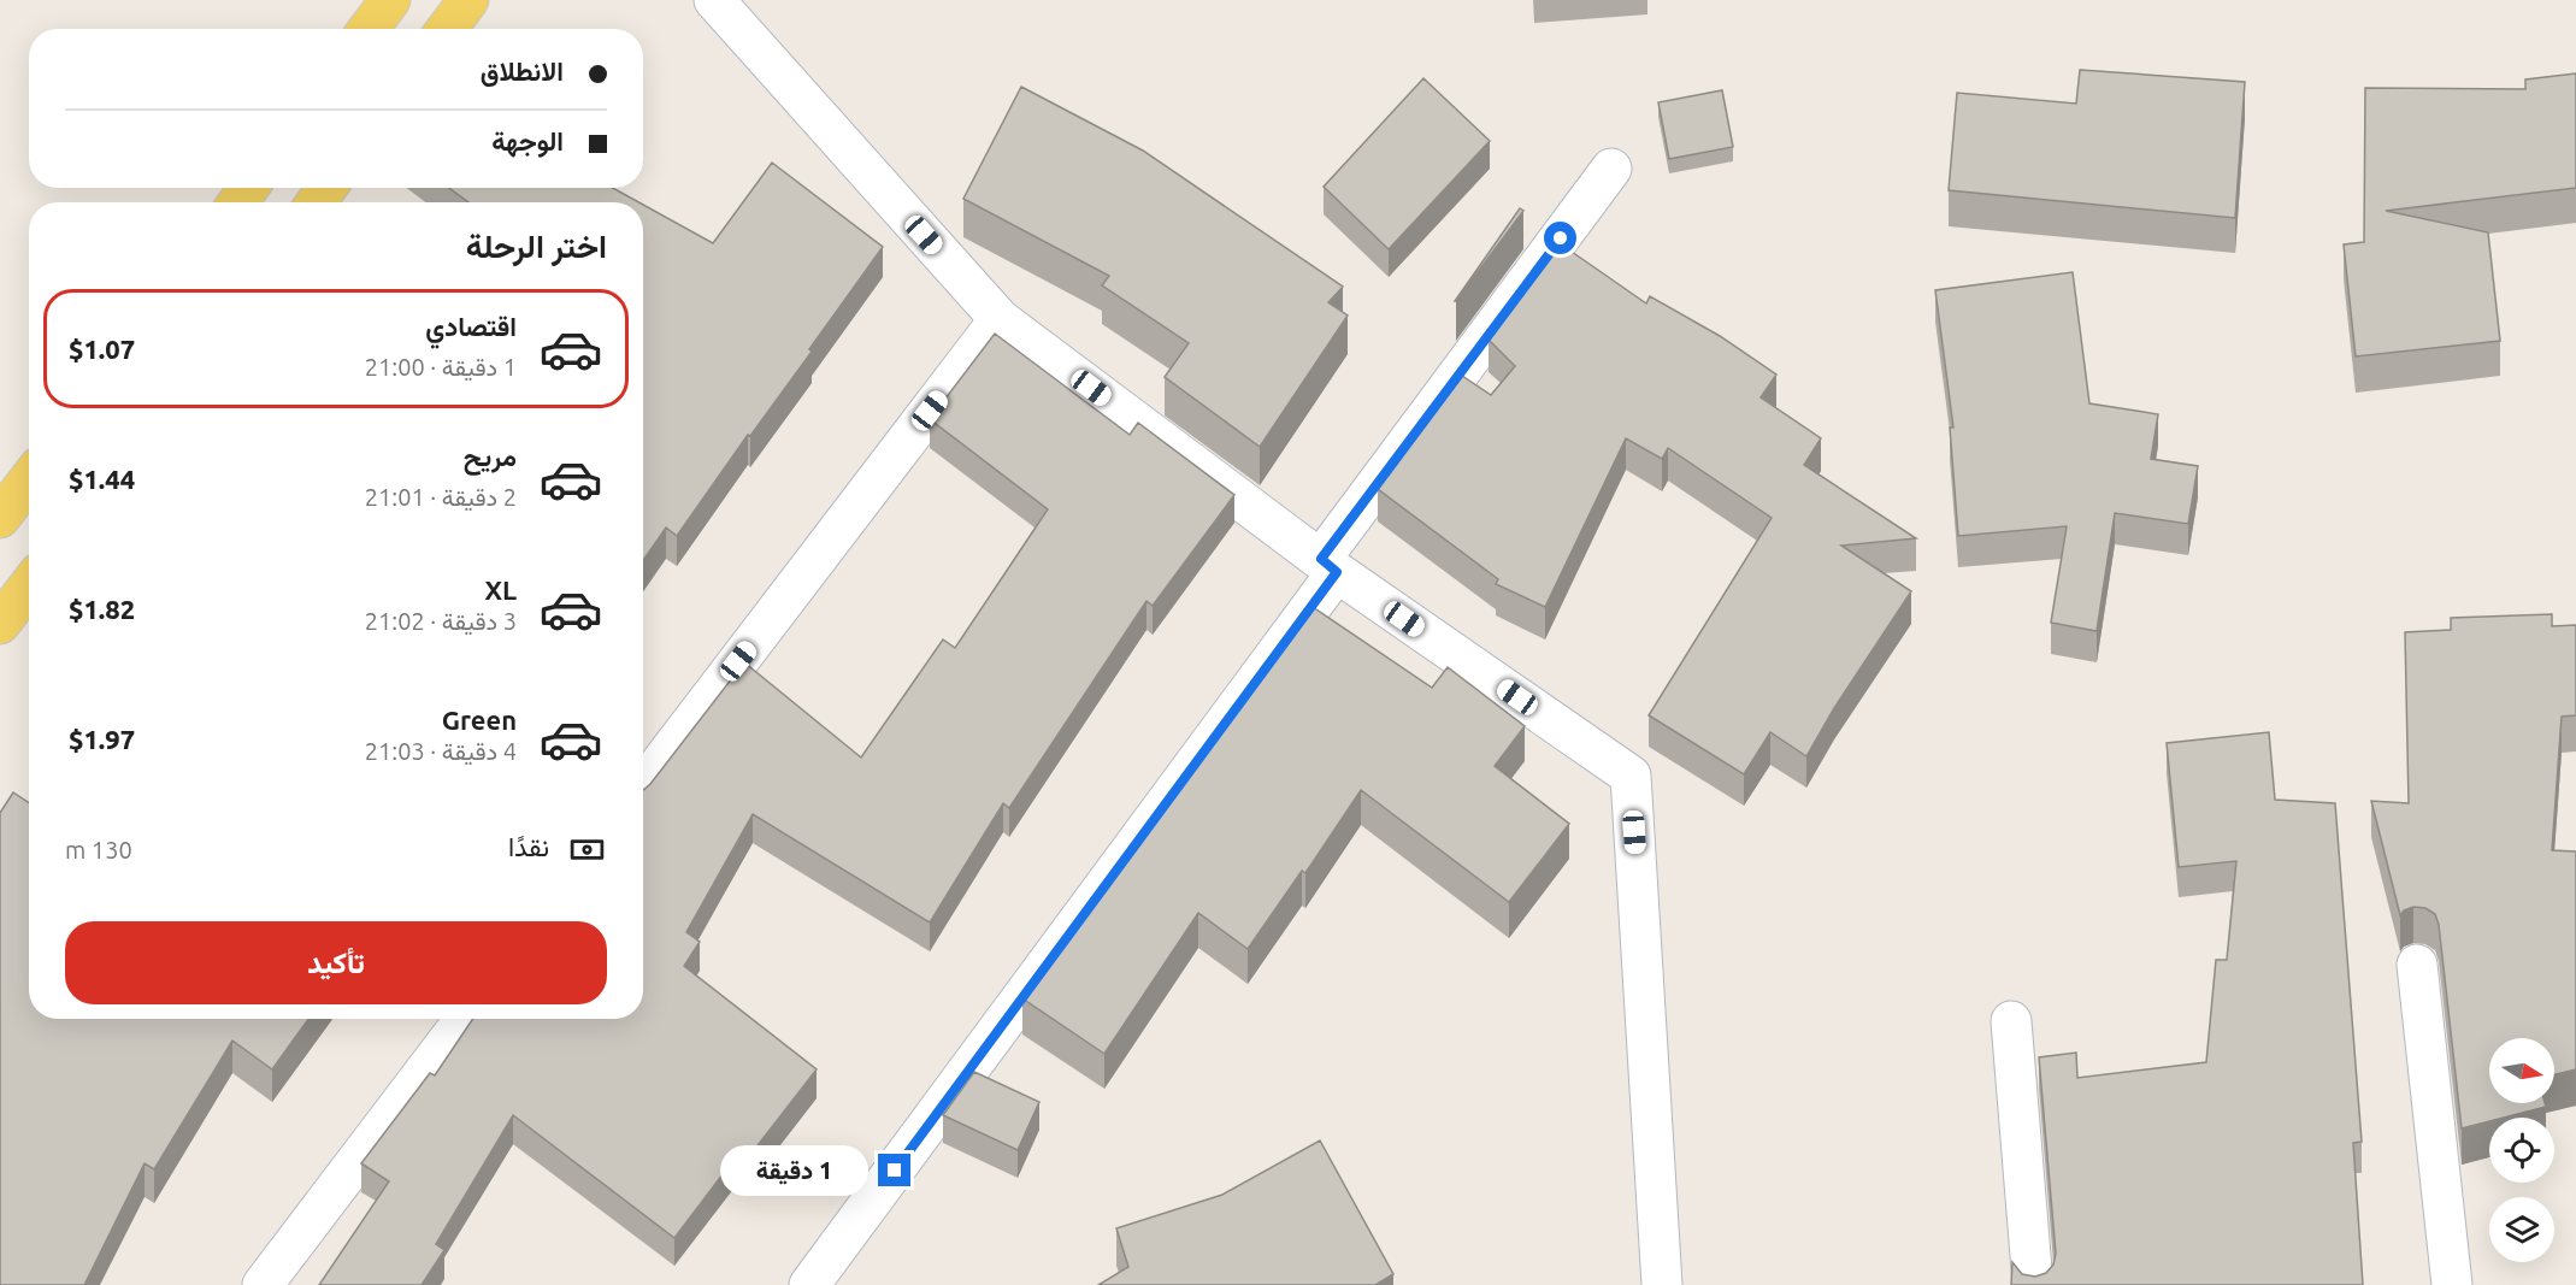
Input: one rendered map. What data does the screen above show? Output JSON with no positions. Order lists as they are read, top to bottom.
{
  "north": "right",
  "page": {
    "banner": ["الانطلاق", "الوجهة"],
    "heading": "اختر الرحلة",
    "list": [
      {
        "name": "اقتصادي",
        "note": "1 دقيقة · 21:00",
        "value": "$1.07"
      },
      {
        "name": "مريح",
        "note": "2 دقيقة · 21:01",
        "value": "$1.44"
      },
      {
        "name": "XL",
        "note": "3 دقيقة · 21:02",
        "value": "$1.82"
      },
      {
        "name": "Green",
        "note": "4 دقيقة · 21:03",
        "value": "$1.97"
      }
    ],
    "pay": ["نقدًا", "130 m"],
    "buttons": "تأكيد",
    "bubble": "1 دقيقة"
  }
}
